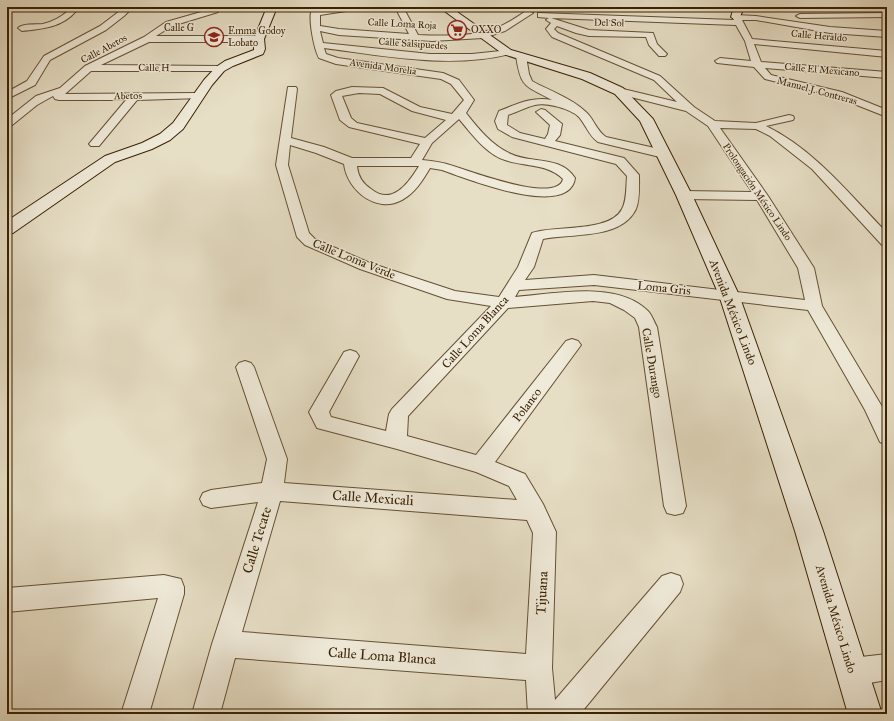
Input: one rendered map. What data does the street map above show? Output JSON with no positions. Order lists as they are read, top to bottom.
{
  "streets": {
    "street": [
      "Del Sol",
      "Calle Loma Roja",
      "Calle G",
      "Calle Heraldo",
      "Calle Salsipuedes",
      "Calle Abetos",
      "Avenida Morelia",
      "Calle H",
      "Calle El Mexicano",
      "Manuel J. Contreras",
      "Abetos",
      "Prolongación México Lindo",
      "Calle Loma Verde",
      "Loma Gris",
      "Avenida México Lindo",
      "Calle Loma Blanca",
      "Calle Durango",
      "Polanco",
      "Calle Mexicali",
      "Calle Tecate",
      "Tijuana"
    ]
  },
  "crossings": [
    ["Del Sol", "Calle Loma Roja"],
    ["Del Sol", "Prolongación México Lindo"],
    ["Calle Loma Roja", "Avenida México Lindo"],
    ["Calle G", "Calle Abetos"],
    ["Calle Salsipuedes", "Avenida Morelia"],
    ["Calle Salsipuedes", "Avenida México Lindo"],
    ["Calle Abetos", "Calle H"],
    ["Calle Abetos", "Abetos"],
    ["Calle El Mexicano", "Manuel J. Contreras"],
    ["Prolongación México Lindo", "Loma Gris"],
    ["Calle Loma Verde", "Calle Loma Blanca"],
    ["Calle Loma Verde", "Calle Durango"],
    ["Loma Gris", "Avenida México Lindo"],
    ["Loma Gris", "Calle Loma Blanca"],
    ["Calle Loma Blanca", "Calle Durango"],
    ["Calle Loma Blanca", "Calle Tecate"],
    ["Calle Loma Blanca", "Tijuana"],
    ["Polanco", "Tijuana"],
    ["Calle Mexicali", "Calle Tecate"],
    ["Calle Mexicali", "Tijuana"]
  ],
  "places": {
    "supermarket": ["OXXO"],
    "school or university": ["Emma Godoy Lobato"]
  }
}
